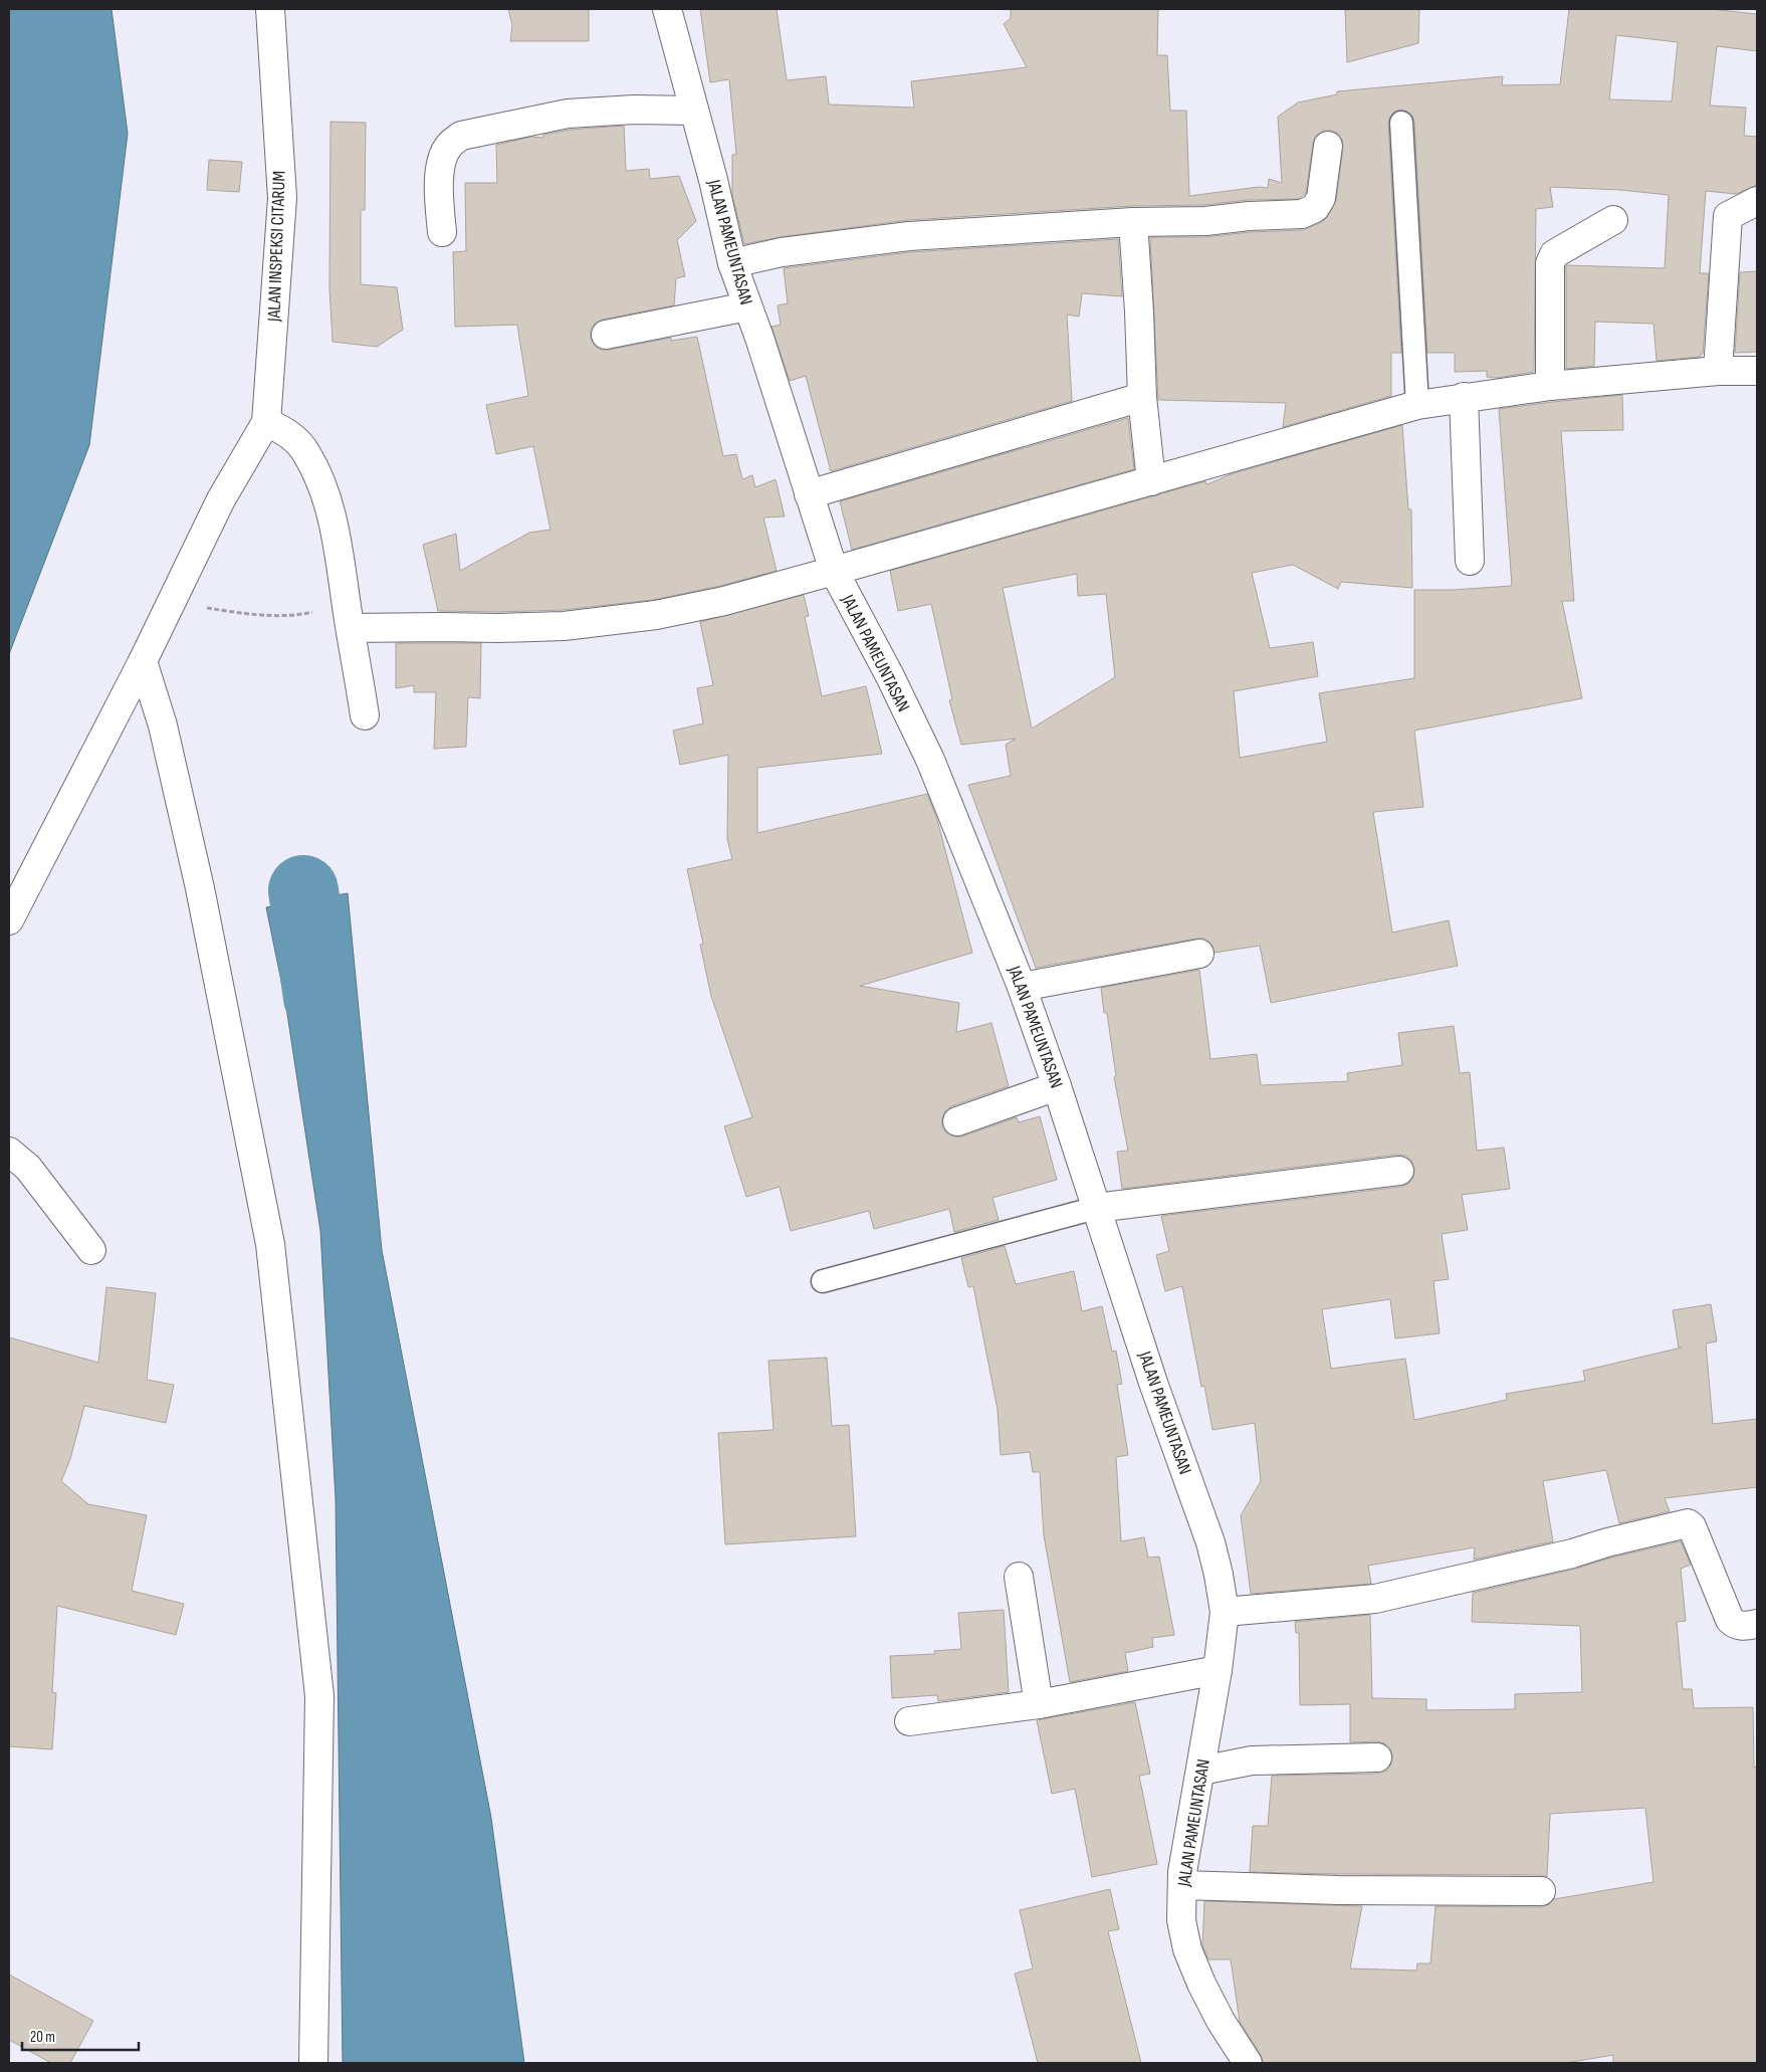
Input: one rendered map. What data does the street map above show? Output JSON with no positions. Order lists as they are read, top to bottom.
{
  "streets": {
    "street": ["JALAN PAMEUNTASAN", "JALAN INSPEKSI CITARUM"]
  },
  "scale_bar": "20 m"
}
